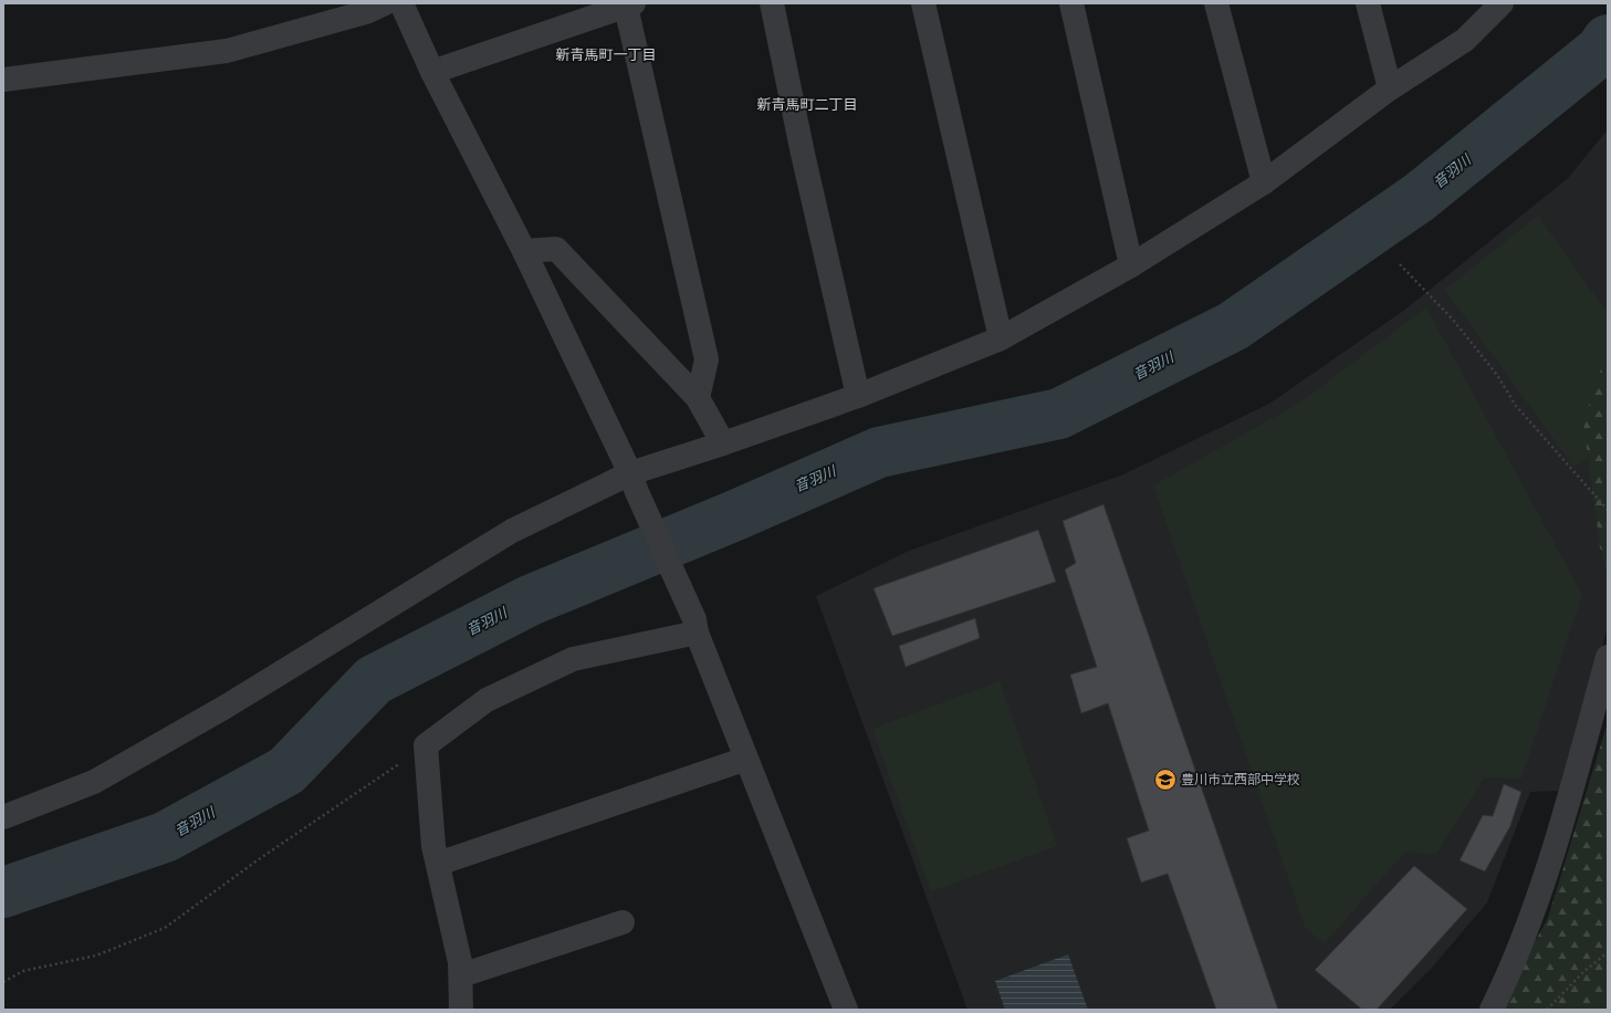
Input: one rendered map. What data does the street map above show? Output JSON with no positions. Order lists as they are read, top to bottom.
{
  "districts": ["新青馬町一丁目", "新青馬町二丁目"],
  "water": ["音羽川"],
  "places": {
    "school or university": ["豊川市立西部中学校"]
  }
}
